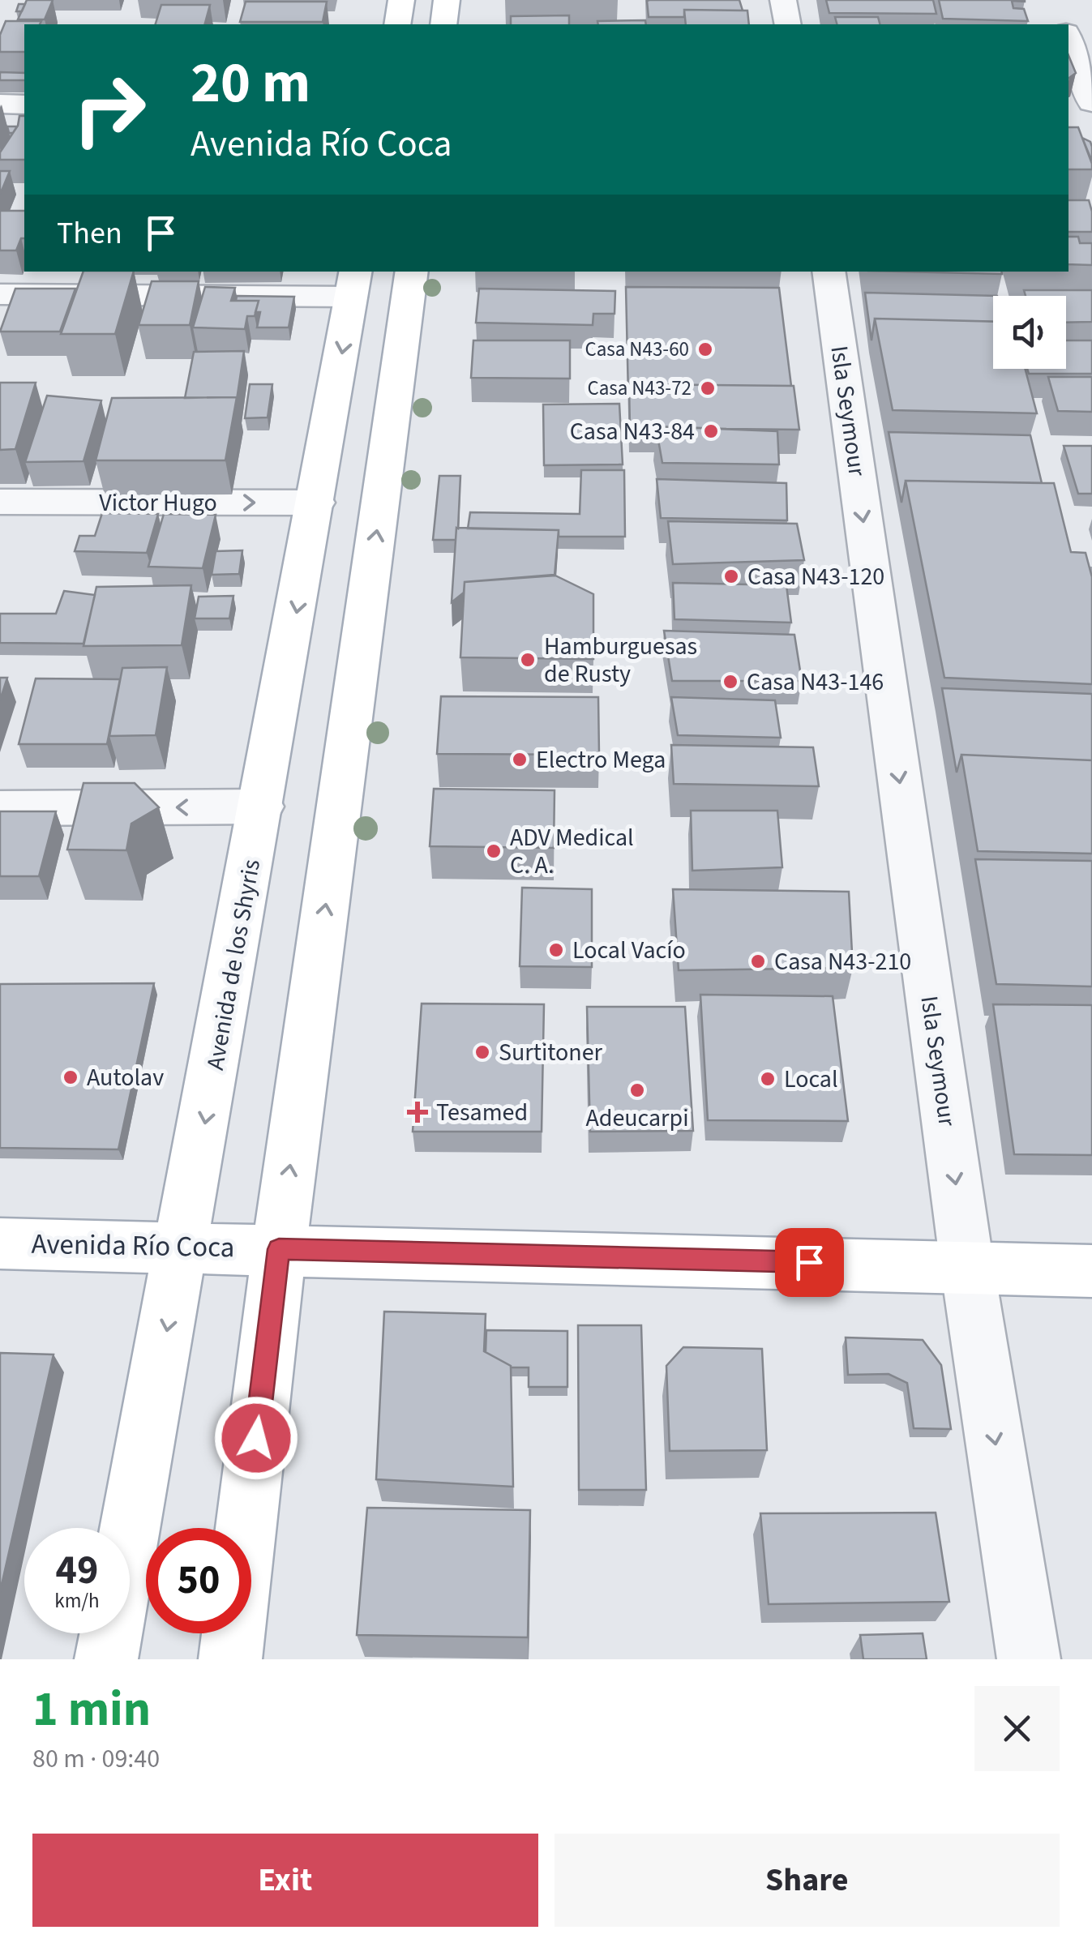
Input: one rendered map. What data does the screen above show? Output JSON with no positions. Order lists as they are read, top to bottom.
{
  "streets": {
    "main road": ["Avenida de los Shyris", "Avenida Río Coca"],
    "street": ["Isla Seymour", "Victor Hugo"]
  },
  "crossings": [
    ["Isla Seymour", "Avenida Río Coca"],
    ["Victor Hugo", "Avenida de los Shyris"],
    ["Avenida de los Shyris", "Avenida Río Coca"]
  ],
  "one_way": ["Isla Seymour"],
  "places": {
    "other": [
      "Casa N43-60",
      "Casa N43-72",
      "Casa N43-84",
      "Casa N43-120",
      "Hamburguesas de Rusty",
      "Casa N43-146",
      "Electro Mega",
      "ADV Medical C. A.",
      "Local Vacío",
      "Casa N43-210",
      "Surtitoner",
      "Autolav",
      "Local",
      "Adeucarpi"
    ],
    "health": ["Tesamed"]
  },
  "page": {
    "turn": ["20 m", "Avenida Río Coca"],
    "then": "Then",
    "speed": "49 km/h",
    "limit": "50",
    "heading": ["1 min", "80 m · 09:40"],
    "buttons": ["Exit", "Share"]
  }
}
